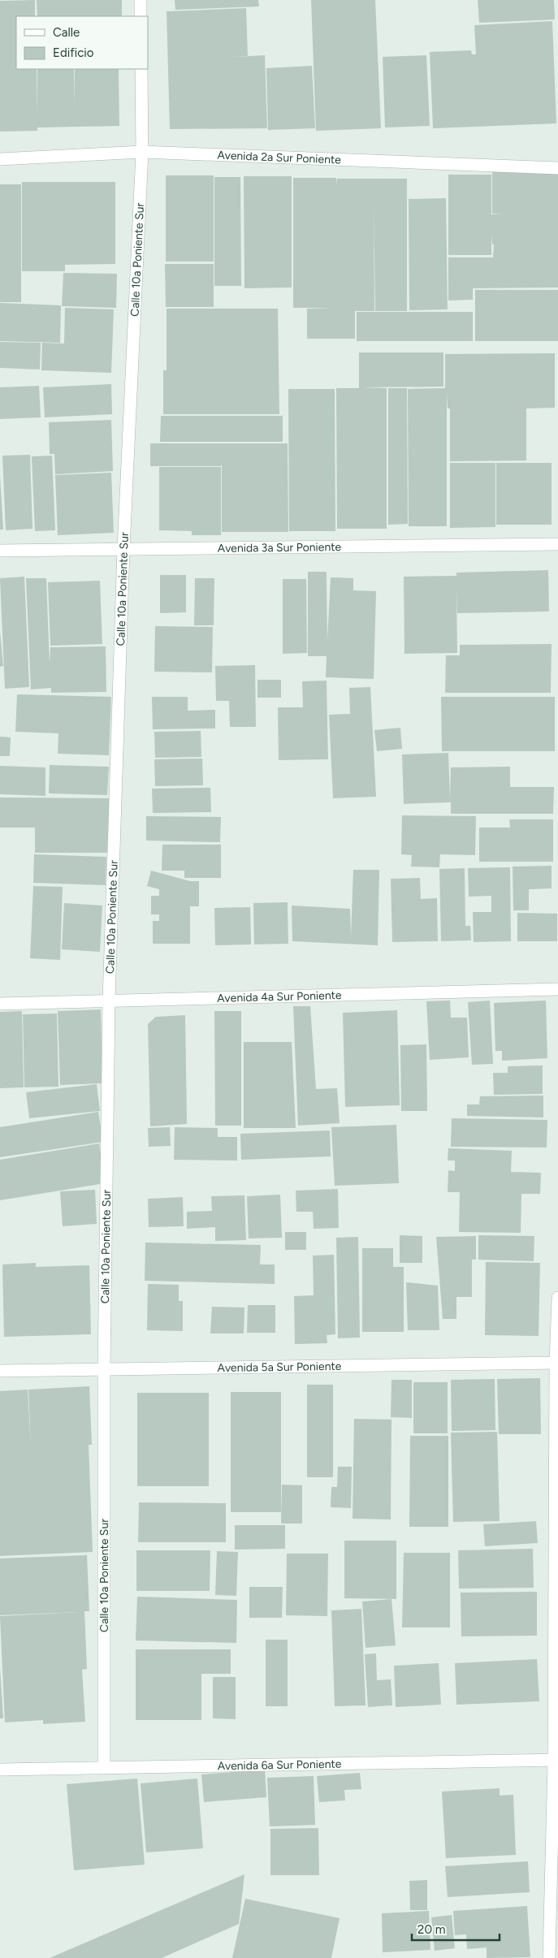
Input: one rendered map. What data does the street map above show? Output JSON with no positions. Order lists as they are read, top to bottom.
{
  "streets": {
    "street": [
      "Avenida 2a Sur Poniente",
      "Calle 10a Poniente Sur",
      "Avenida 3a Sur Poniente",
      "Avenida 4a Sur Poniente",
      "Avenida 5a Sur Poniente",
      "Avenida 6a Sur Poniente"
    ]
  },
  "crossings": [
    ["Avenida 2a Sur Poniente", "Calle 10a Poniente Sur"],
    ["Calle 10a Poniente Sur", "Avenida 3a Sur Poniente"],
    ["Calle 10a Poniente Sur", "Avenida 4a Sur Poniente"],
    ["Calle 10a Poniente Sur", "Avenida 5a Sur Poniente"],
    ["Calle 10a Poniente Sur", "Avenida 6a Sur Poniente"]
  ],
  "legend": ["Calle", "Edificio"],
  "scale_bar": "20 m"
}
